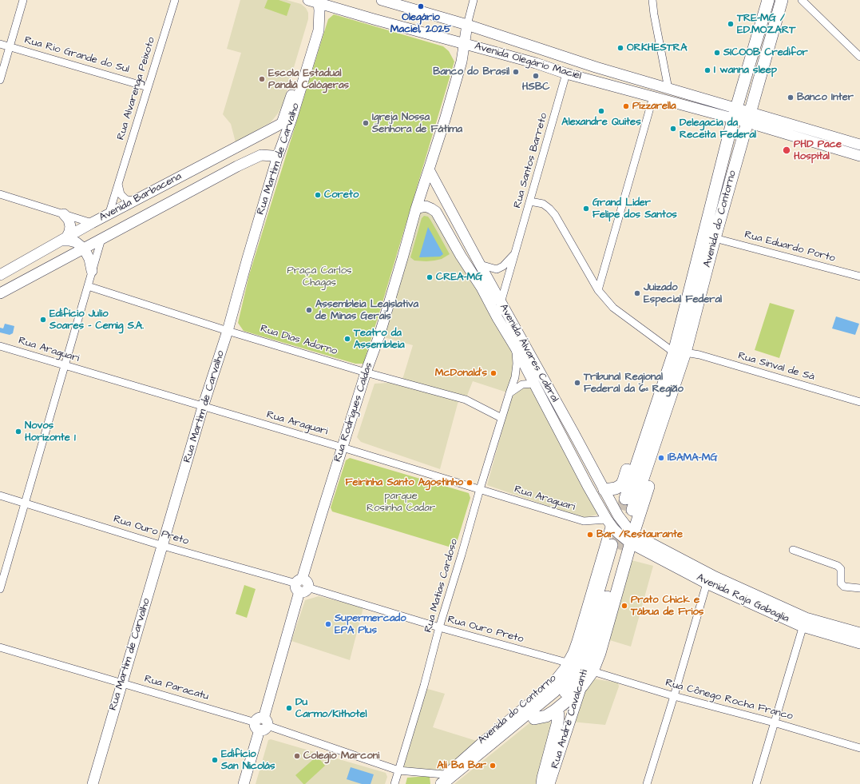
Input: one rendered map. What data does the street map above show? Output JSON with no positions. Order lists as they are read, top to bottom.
{
  "streets": {
    "main road": [
      "Avenida Olegário Maciel",
      "Rua Martim de Carvalho",
      "Avenida Barbacena",
      "Avenida do Contorno",
      "Avenida Álvares Cabral",
      "Rua Rodrigues Caldas",
      "Avenida Raja Gabaglia",
      "Rua André Cavalcanti"
    ],
    "street": [
      "Rua Rio Grande do Sul",
      "Rua Alvarenga Peixoto",
      "Rua Santos Barreto",
      "Rua Eduardo Porto",
      "Rua Dias Adorno",
      "Rua Araguari",
      "Rua Sinval de Sá",
      "Rua Ouro Preto",
      "Rua Matias Cardoso",
      "Rua Paracatu",
      "Rua Cônego Rocha Franco"
    ]
  },
  "crossings": [
    ["Rua Rio Grande do Sul", "Rua Alvarenga Peixoto"],
    ["Avenida Olegário Maciel", "Rua Martim de Carvalho"],
    ["Avenida Olegário Maciel", "Rua Santos Barreto"],
    ["Avenida Olegário Maciel", "Avenida do Contorno"],
    ["Avenida Olegário Maciel", "Rua Rodrigues Caldas"],
    ["Rua Alvarenga Peixoto", "Avenida Barbacena"],
    ["Rua Martim de Carvalho", "Avenida Barbacena"],
    ["Rua Martim de Carvalho", "Rua Dias Adorno"],
    ["Rua Martim de Carvalho", "Rua Araguari"],
    ["Rua Martim de Carvalho", "Rua Ouro Preto"],
    ["Rua Martim de Carvalho", "Rua Paracatu"],
    ["Rua Santos Barreto", "Avenida Álvares Cabral"],
    ["Avenida do Contorno", "Rua Eduardo Porto"],
    ["Avenida do Contorno", "Rua Araguari"],
    ["Avenida do Contorno", "Avenida Álvares Cabral"],
    ["Avenida do Contorno", "Rua Sinval de Sá"],
    ["Avenida do Contorno", "Rua Ouro Preto"],
    ["Avenida do Contorno", "Avenida Raja Gabaglia"],
    ["Avenida do Contorno", "Rua Paracatu"],
    ["Avenida do Contorno", "Rua André Cavalcanti"],
    ["Rua Dias Adorno", "Rua Rodrigues Caldas"],
    ["Rua Dias Adorno", "Rua Matias Cardoso"],
    ["Rua Araguari", "Avenida Álvares Cabral"],
    ["Rua Araguari", "Rua Rodrigues Caldas"],
    ["Rua Araguari", "Rua Matias Cardoso"],
    ["Avenida Álvares Cabral", "Rua Rodrigues Caldas"],
    ["Avenida Álvares Cabral", "Rua Matias Cardoso"],
    ["Avenida Álvares Cabral", "Avenida Raja Gabaglia"],
    ["Rua Rodrigues Caldas", "Rua Ouro Preto"],
    ["Rua Rodrigues Caldas", "Rua Paracatu"],
    ["Rua Ouro Preto", "Rua Matias Cardoso"],
    ["Rua Ouro Preto", "Rua André Cavalcanti"],
    ["Rua Matias Cardoso", "Rua Paracatu"]
  ],
  "parks": ["Praça Carlos Chagas", "parque Rosinha Cadar"],
  "places": [
    "Olegário Maciel, 2025",
    "TRE-MG / ED.MOZART",
    "ORKHESTRA",
    "SICOOB Credifor",
    "I wanna sleep",
    "Banco do Brasil",
    "HSBC",
    "Escola Estadual Pandiá Calógeras",
    "Banco Inter",
    "Pizzarella",
    "Alexandre Quites",
    "Igreja Nossa Senhora de Fátima",
    "Delegacia da Receita Federal",
    "PHD Pace Hospital",
    "Coreto",
    "Grand Lider Felipe dos Santos",
    "CREA-MG",
    "Juizado Especial Federal",
    "Assembleia Legislativa de Minas Gerais",
    "Edifício Julio Soares - Cemig S.A.",
    "Teatro da Assembleia",
    "McDonald's",
    "Tribunal Regional Federal da 6ª Região",
    "Novos Horizonte 1",
    "IBAMA-MG",
    "Feirinha Santo Agostinho",
    "Bar /Restaurante",
    "Prato Chick e Tábua de Frios",
    "Supermercado EPA Plus",
    "Du Carmo/Kithotel",
    "Colegio Marconi",
    "Edifício San Nicolás",
    "Ali Ba Bar"
  ]
}
